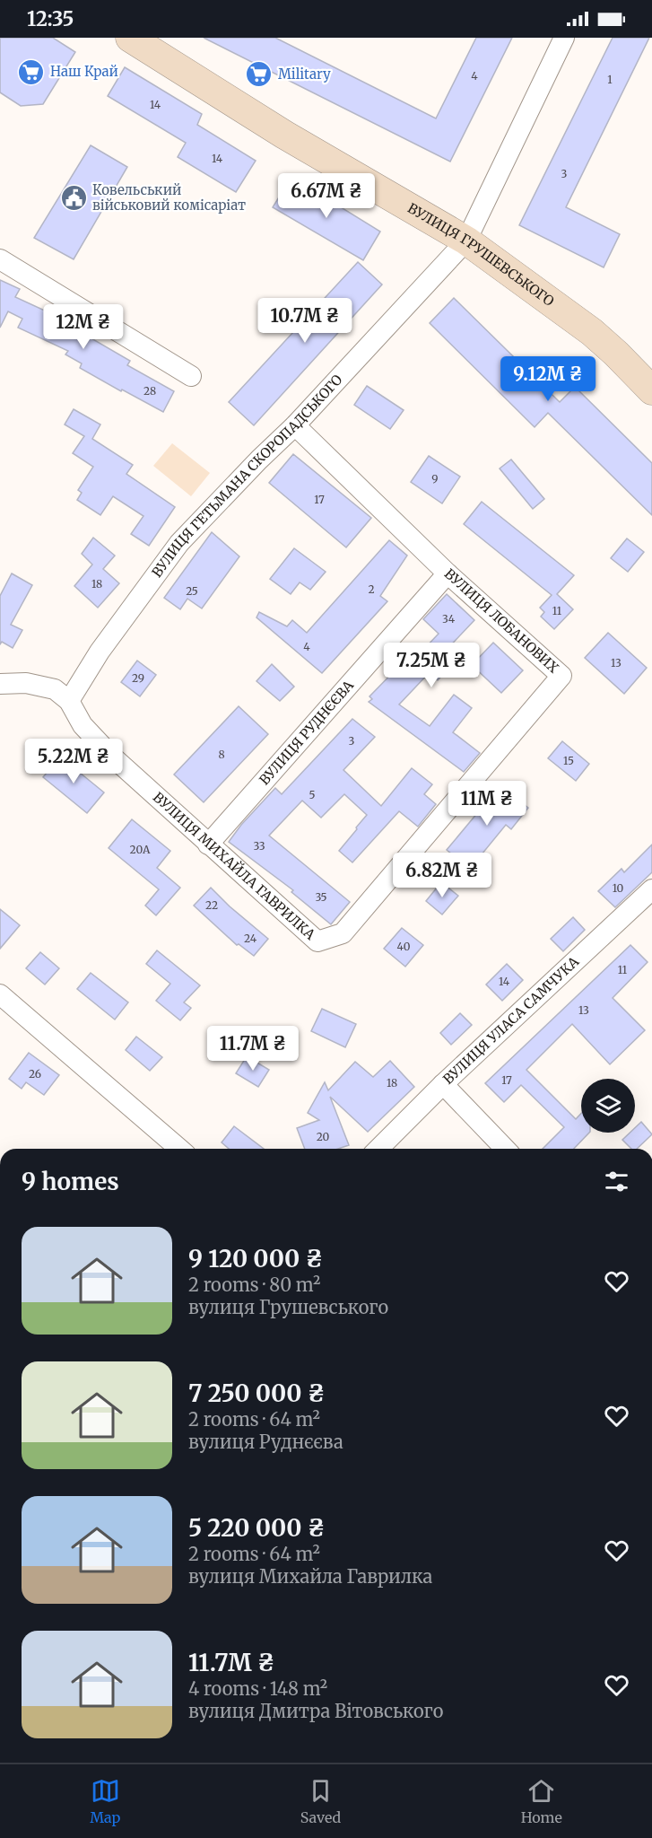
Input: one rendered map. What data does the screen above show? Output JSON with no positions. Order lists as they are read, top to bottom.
{
  "streets": {
    "street": [
      "ВУЛИЦЯ ГРУШЕВСЬКОГО",
      "ВУЛИЦЯ ГЕТЬМАНА СКОРОПАДСЬКОГО",
      "ВУЛИЦЯ ЛОБАНОВИХ",
      "ВУЛИЦЯ РУДНЄЄВА",
      "ВУЛИЦЯ МИХАЙЛА ГАВРИЛКА",
      "ВУЛИЦЯ УЛАСА САМЧУКА"
    ]
  },
  "crossings": [
    ["ВУЛИЦЯ ГРУШЕВСЬКОГО", "ВУЛИЦЯ ГЕТЬМАНА СКОРОПАДСЬКОГО"],
    ["ВУЛИЦЯ ГЕТЬМАНА СКОРОПАДСЬКОГО", "ВУЛИЦЯ ЛОБАНОВИХ"],
    ["ВУЛИЦЯ ГЕТЬМАНА СКОРОПАДСЬКОГО", "ВУЛИЦЯ МИХАЙЛА ГАВРИЛКА"],
    ["ВУЛИЦЯ ЛОБАНОВИХ", "ВУЛИЦЯ РУДНЄЄВА"],
    ["ВУЛИЦЯ ЛОБАНОВИХ", "ВУЛИЦЯ МИХАЙЛА ГАВРИЛКА"],
    ["ВУЛИЦЯ РУДНЄЄВА", "ВУЛИЦЯ МИХАЙЛА ГАВРИЛКА"]
  ],
  "places": {
    "supermarket": ["Наш Край", "Military"],
    "public building": ["Ковельський військовий комісаріат"]
  },
  "house_numbers": [
    "4",
    "1",
    "14",
    "14",
    "3",
    "28",
    "9",
    "17",
    "18",
    "2",
    "25",
    "11",
    "34",
    "4",
    "13",
    "29",
    "3",
    "8",
    "15",
    "5",
    "33",
    "20А",
    "10",
    "35",
    "22",
    "24",
    "40",
    "11",
    "14",
    "13",
    "26",
    "17",
    "18",
    "20"
  ],
  "page": {
    "status": "12:35",
    "price": [
      "6.67M ₴",
      "10.7M ₴",
      "12M ₴",
      "9.12M ₴",
      "7.25M ₴",
      "5.22M ₴",
      "11M ₴",
      "6.82M ₴",
      "11.7M ₴"
    ],
    "heading": "9 homes",
    "list": [
      {
        "name": "9 120 000 ₴",
        "note": "2 rooms · 80 m² · вулиця Грушевського"
      },
      {
        "name": "7 250 000 ₴",
        "note": "2 rooms · 64 m² · вулиця Руднєєва"
      },
      {
        "name": "5 220 000 ₴",
        "note": "2 rooms · 64 m² · вулиця Михайла Гаврилка"
      },
      {
        "name": "11.7M ₴",
        "note": "4 rooms · 148 m² · вулиця Дмитра Вітовського"
      }
    ],
    "tabs": ["Map", "Saved", "Home"]
  }
}
